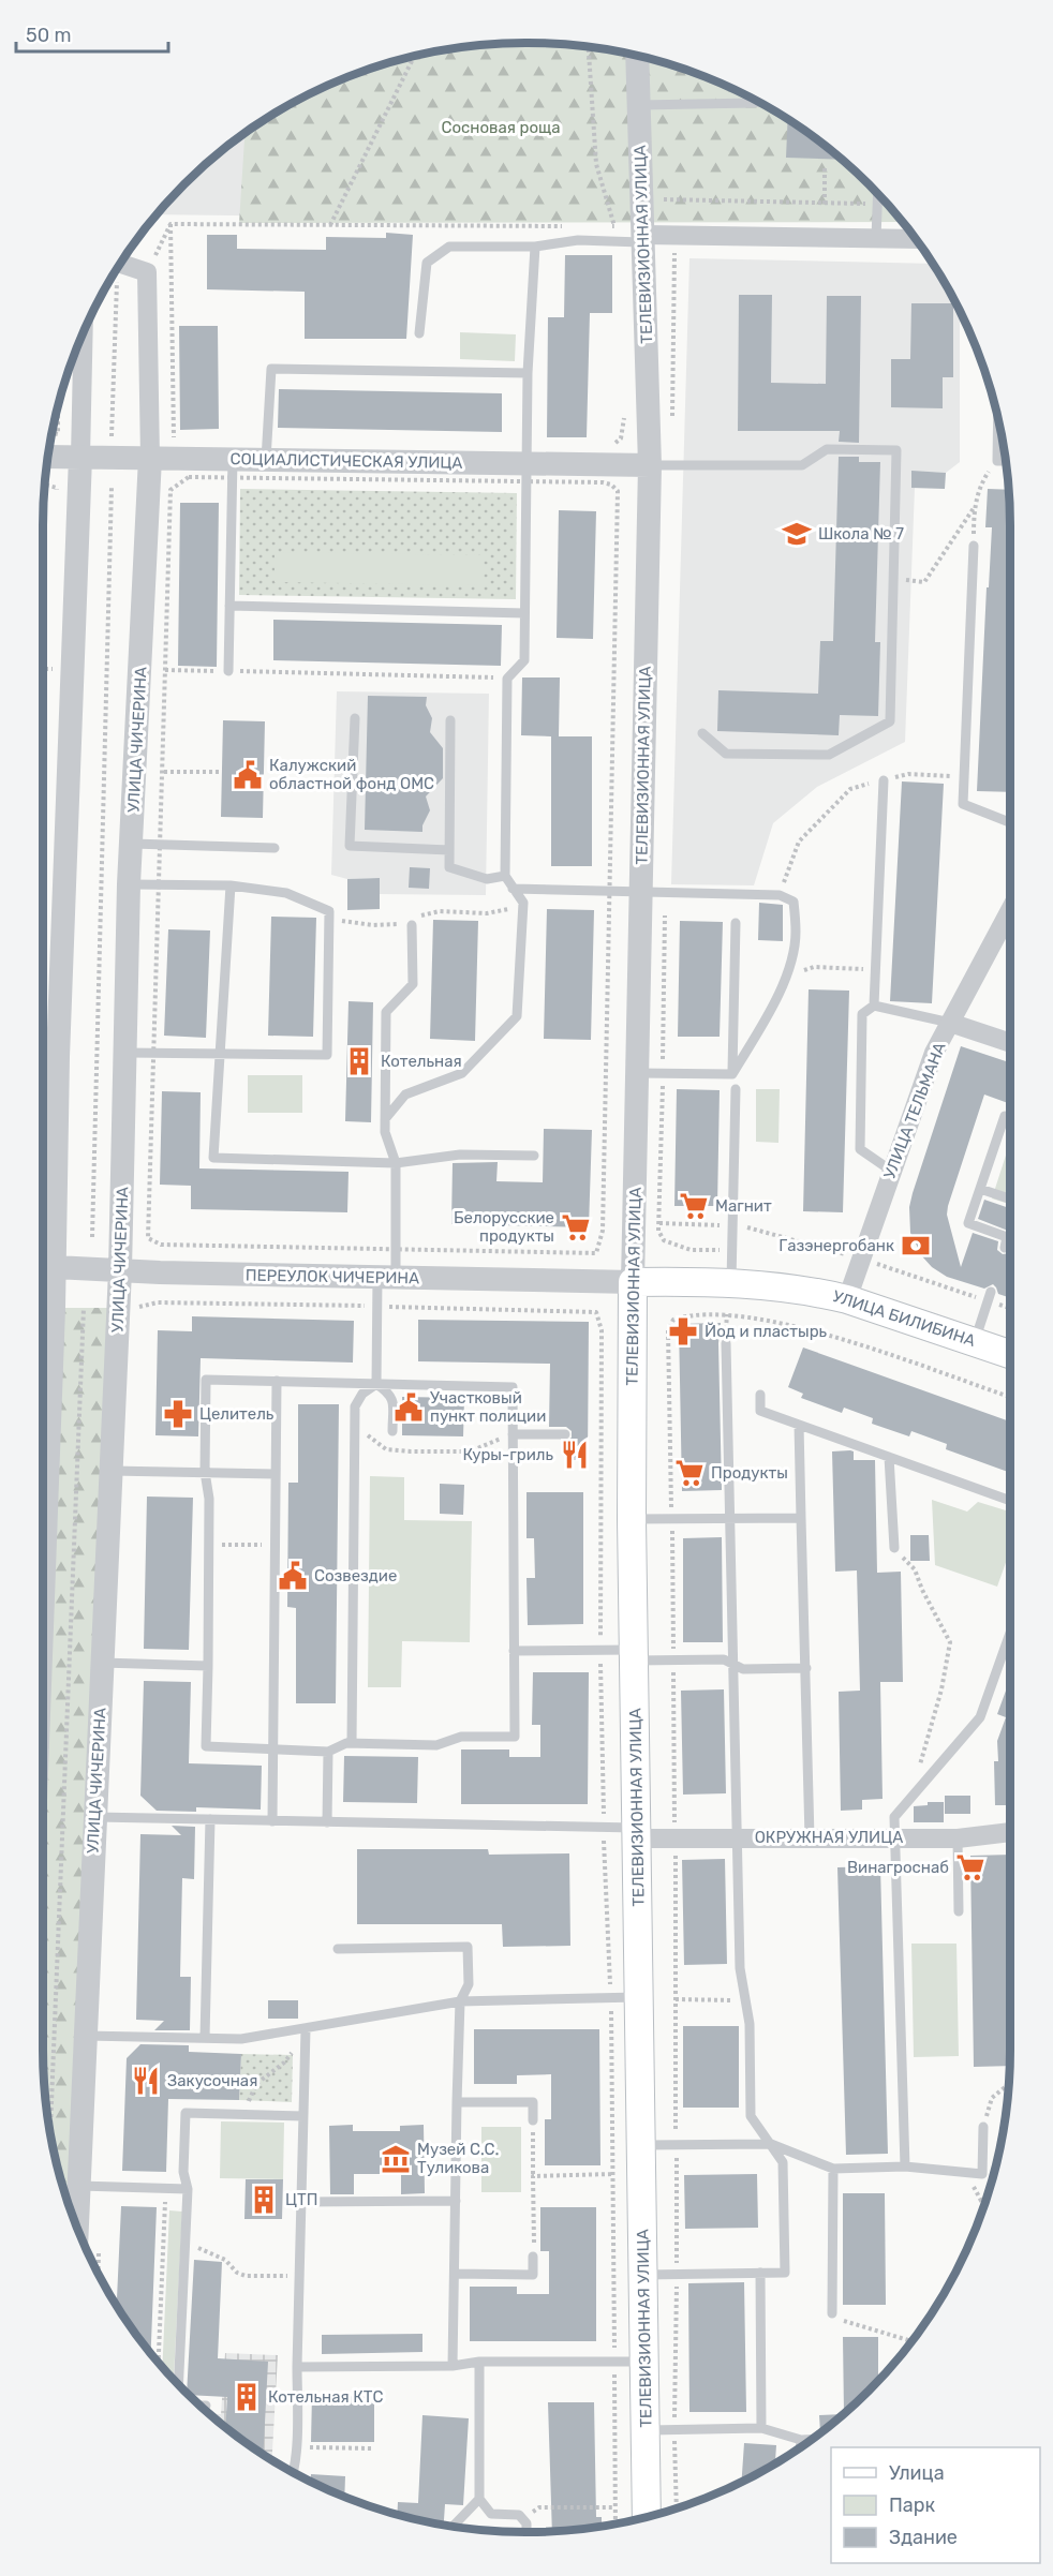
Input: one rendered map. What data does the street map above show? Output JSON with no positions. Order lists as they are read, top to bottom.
{
  "streets": {
    "main road": ["ТЕЛЕВИЗИОННАЯ УЛИЦА", "УЛИЦА БИЛИБИНА"],
    "street": [
      "СОЦИАЛИСТИЧЕСКАЯ УЛИЦА",
      "УЛИЦА ЧИЧЕРИНА",
      "УЛИЦА ТЕЛЬМАНА",
      "ПЕРЕУЛОК ЧИЧЕРИНА",
      "ОКРУЖНАЯ УЛИЦА"
    ]
  },
  "crossings": [
    ["ТЕЛЕВИЗИОННАЯ УЛИЦА", "СОЦИАЛИСТИЧЕСКАЯ УЛИЦА"],
    ["ТЕЛЕВИЗИОННАЯ УЛИЦА", "ПЕРЕУЛОК ЧИЧЕРИНА"],
    ["ТЕЛЕВИЗИОННАЯ УЛИЦА", "УЛИЦА БИЛИБИНА"],
    ["ТЕЛЕВИЗИОННАЯ УЛИЦА", "ОКРУЖНАЯ УЛИЦА"],
    ["СОЦИАЛИСТИЧЕСКАЯ УЛИЦА", "УЛИЦА ЧИЧЕРИНА"],
    ["УЛИЦА ЧИЧЕРИНА", "ПЕРЕУЛОК ЧИЧЕРИНА"],
    ["УЛИЦА ТЕЛЬМАНА", "УЛИЦА БИЛИБИНА"],
    ["ПЕРЕУЛОК ЧИЧЕРИНА", "УЛИЦА БИЛИБИНА"]
  ],
  "parks": ["Сосновая роща"],
  "places": {
    "school or university": ["Школа № 7"],
    "public building": ["Калужский областной фонд ОМС", "Участковый пункт полиции", "Созвездие"],
    "building": ["Котельная", "ЦТП", "Котельная КТС"],
    "supermarket": [
      "Магнит",
      "Белорусские продукты",
      "Продукты",
      "Винагроснаб"
    ],
    "bank": ["Газэнергобанк"],
    "pharmacy": ["Йод и пластырь", "Целитель"],
    "restaurant": ["Куры-гриль", "Закусочная"],
    "museum": ["Музей С.С. Туликова"]
  },
  "legend": ["Улица", "Парк", "Здание"],
  "scale_bar": "50 m"
}
